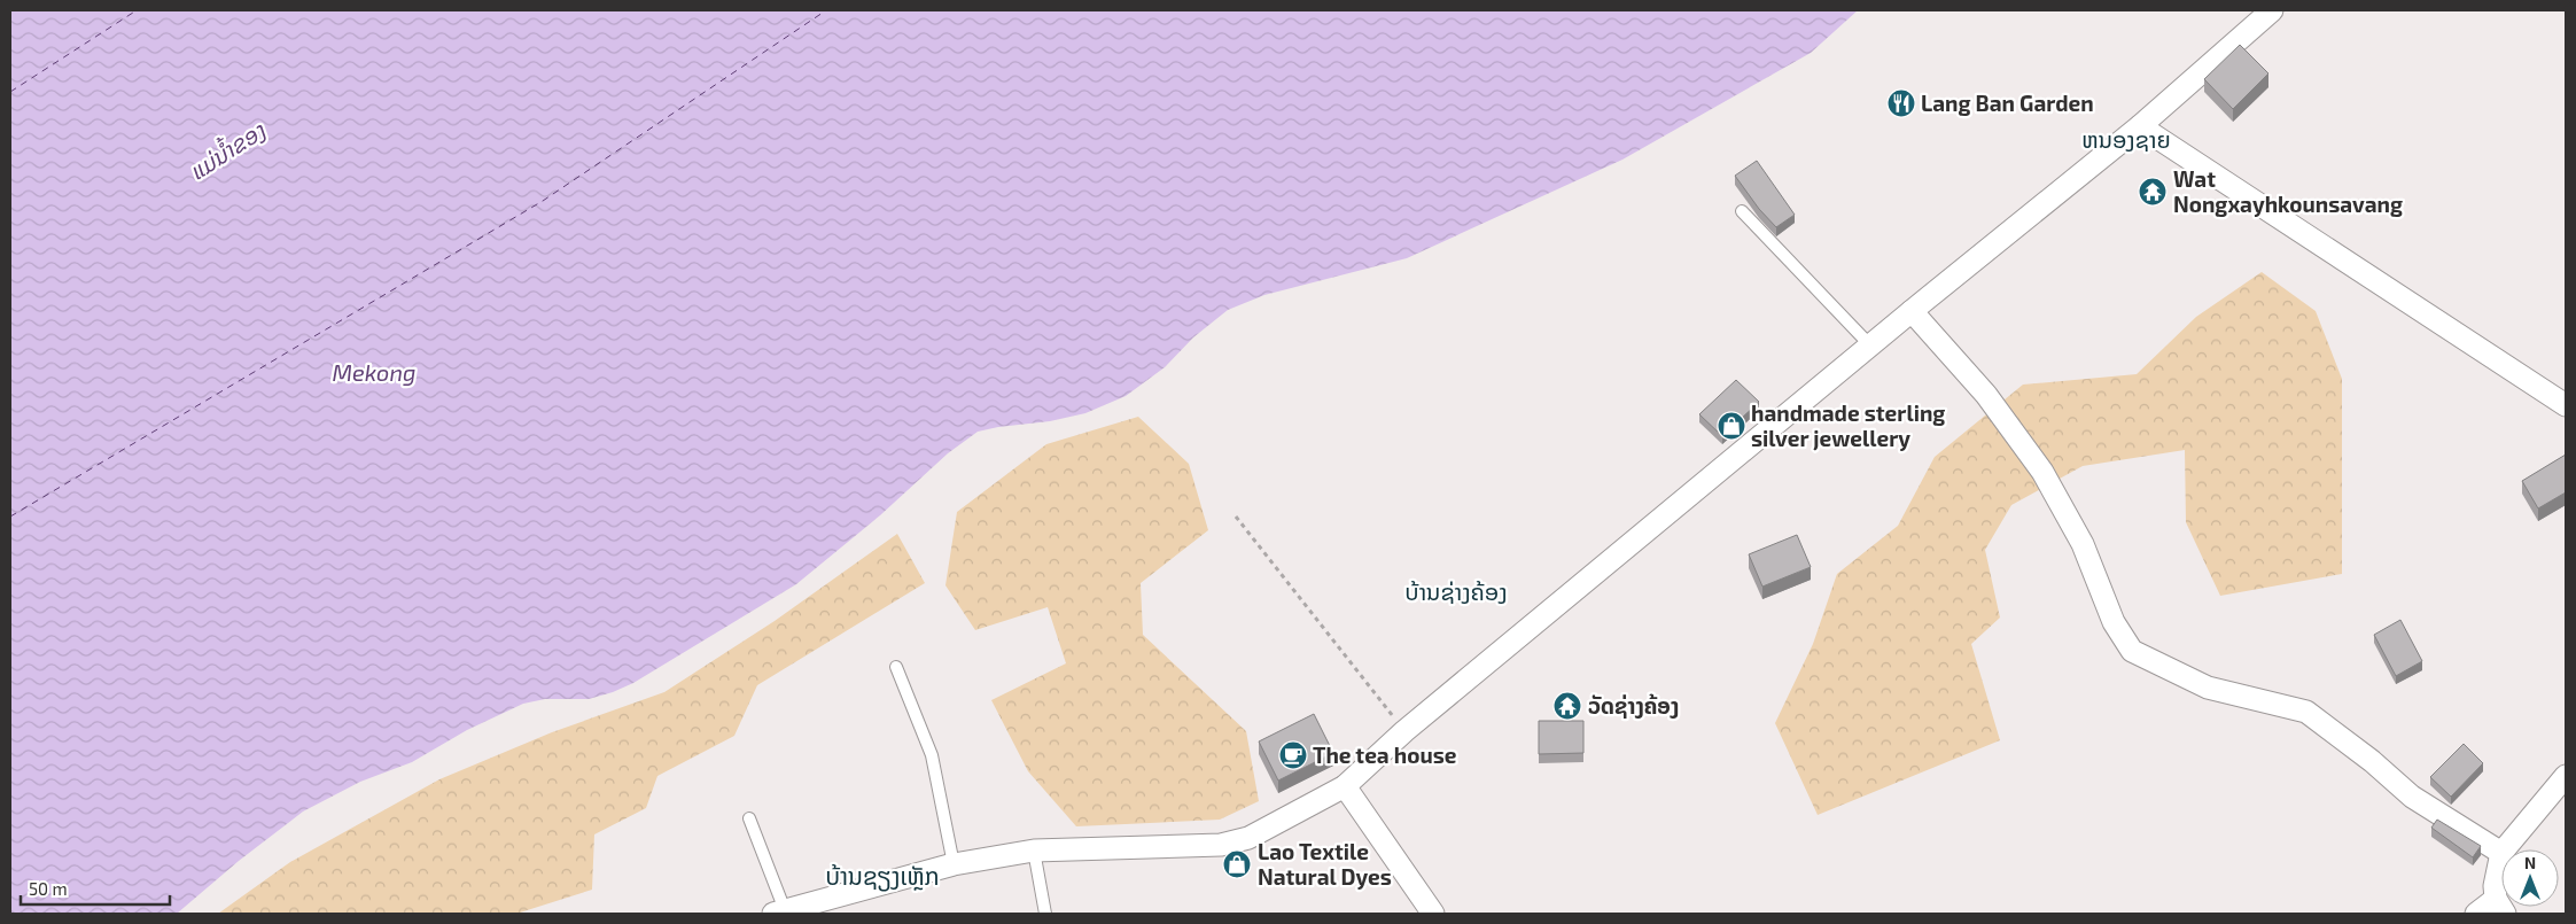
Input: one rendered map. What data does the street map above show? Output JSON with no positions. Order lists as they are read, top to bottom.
{
  "districts": ["ຫນອງຊາຍ", "ບ້ານຊ່າງຄ້ອງ", "ບ້ານຊຽງເຫຼັກ"],
  "water": ["ແມ່ນ້ຳຂອງ", "Mekong"],
  "places": {
    "restaurant": ["Lang Ban Garden"],
    "temple": ["Wat Nongxayhkounsavang", "ວັດຊ່າງຄ້ອງ"],
    "shop": ["handmade sterling silver jewellery", "Lao Textile Natural Dyes"],
    "cafe": ["The tea house"]
  },
  "scale_bar": "50 m",
  "north": "top"
}
